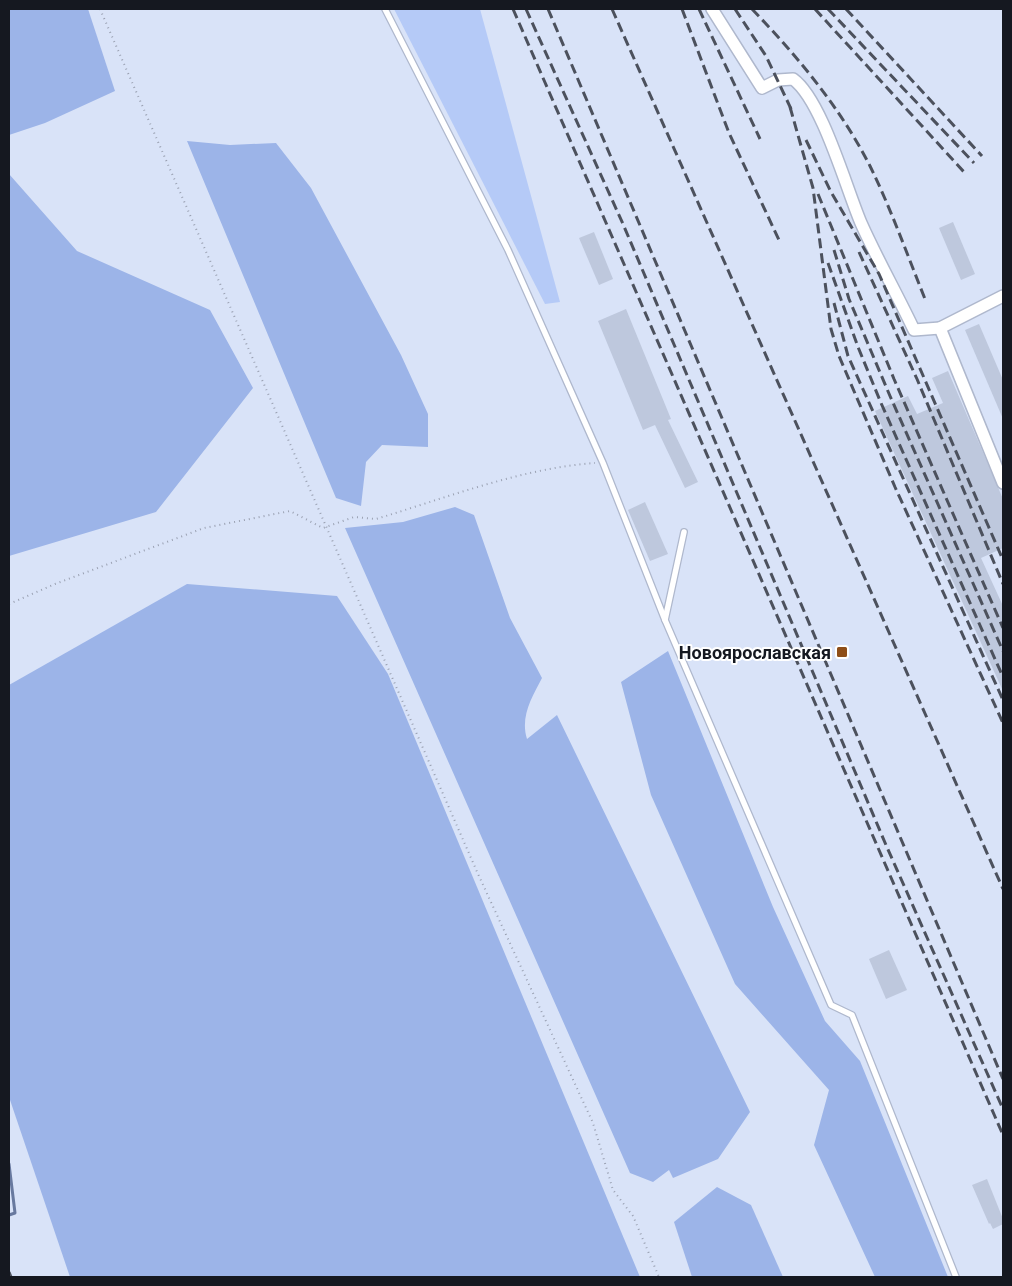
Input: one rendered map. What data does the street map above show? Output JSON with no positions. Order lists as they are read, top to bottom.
{
  "places": {
    "transit": ["Новоярославская"]
  }
}
